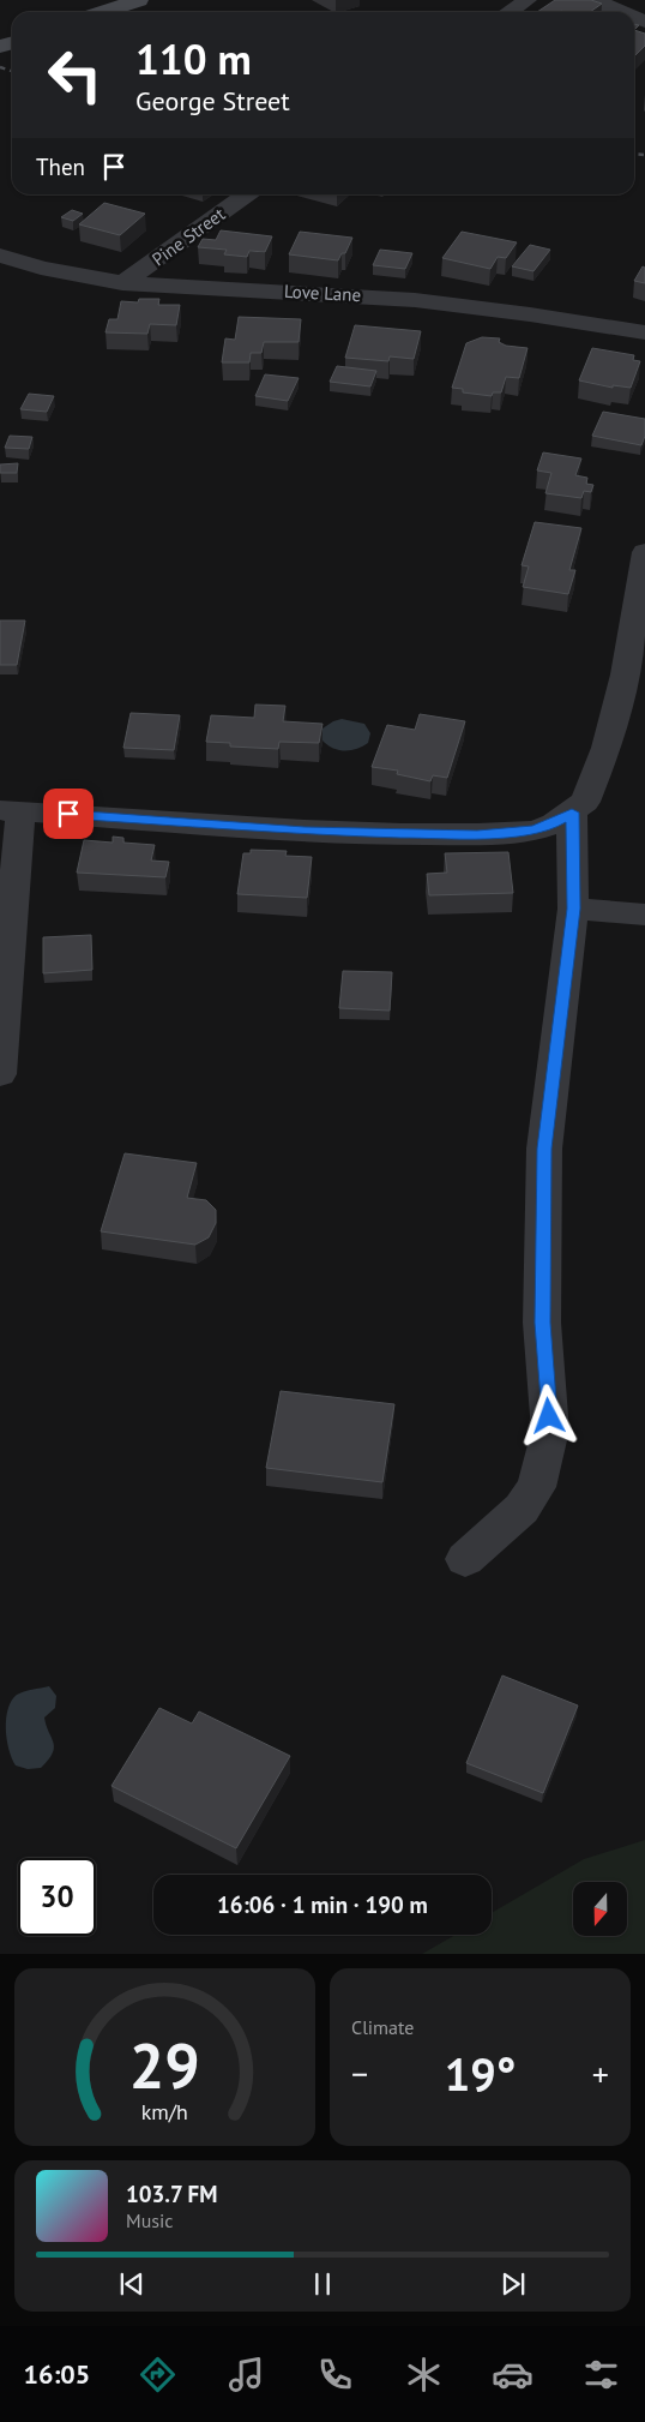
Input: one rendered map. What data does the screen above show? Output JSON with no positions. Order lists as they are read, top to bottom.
{
  "streets": {
    "street": ["Pine Street", "Love Lane"]
  },
  "crossings": [
    ["Pine Street", "Love Lane"]
  ],
  "north": "bottom",
  "page": {
    "turn": ["110 m", "George Street"],
    "then": "Then",
    "limit": "30",
    "trip": "16:06 · 1 min · 190 m",
    "tile": "Climate",
    "heat": ["−", "19°", "+"],
    "song": ["103.7 FM", "Music"],
    "tabs": "16:05",
    "gauge": ["29", "km/h"]
  }
}
